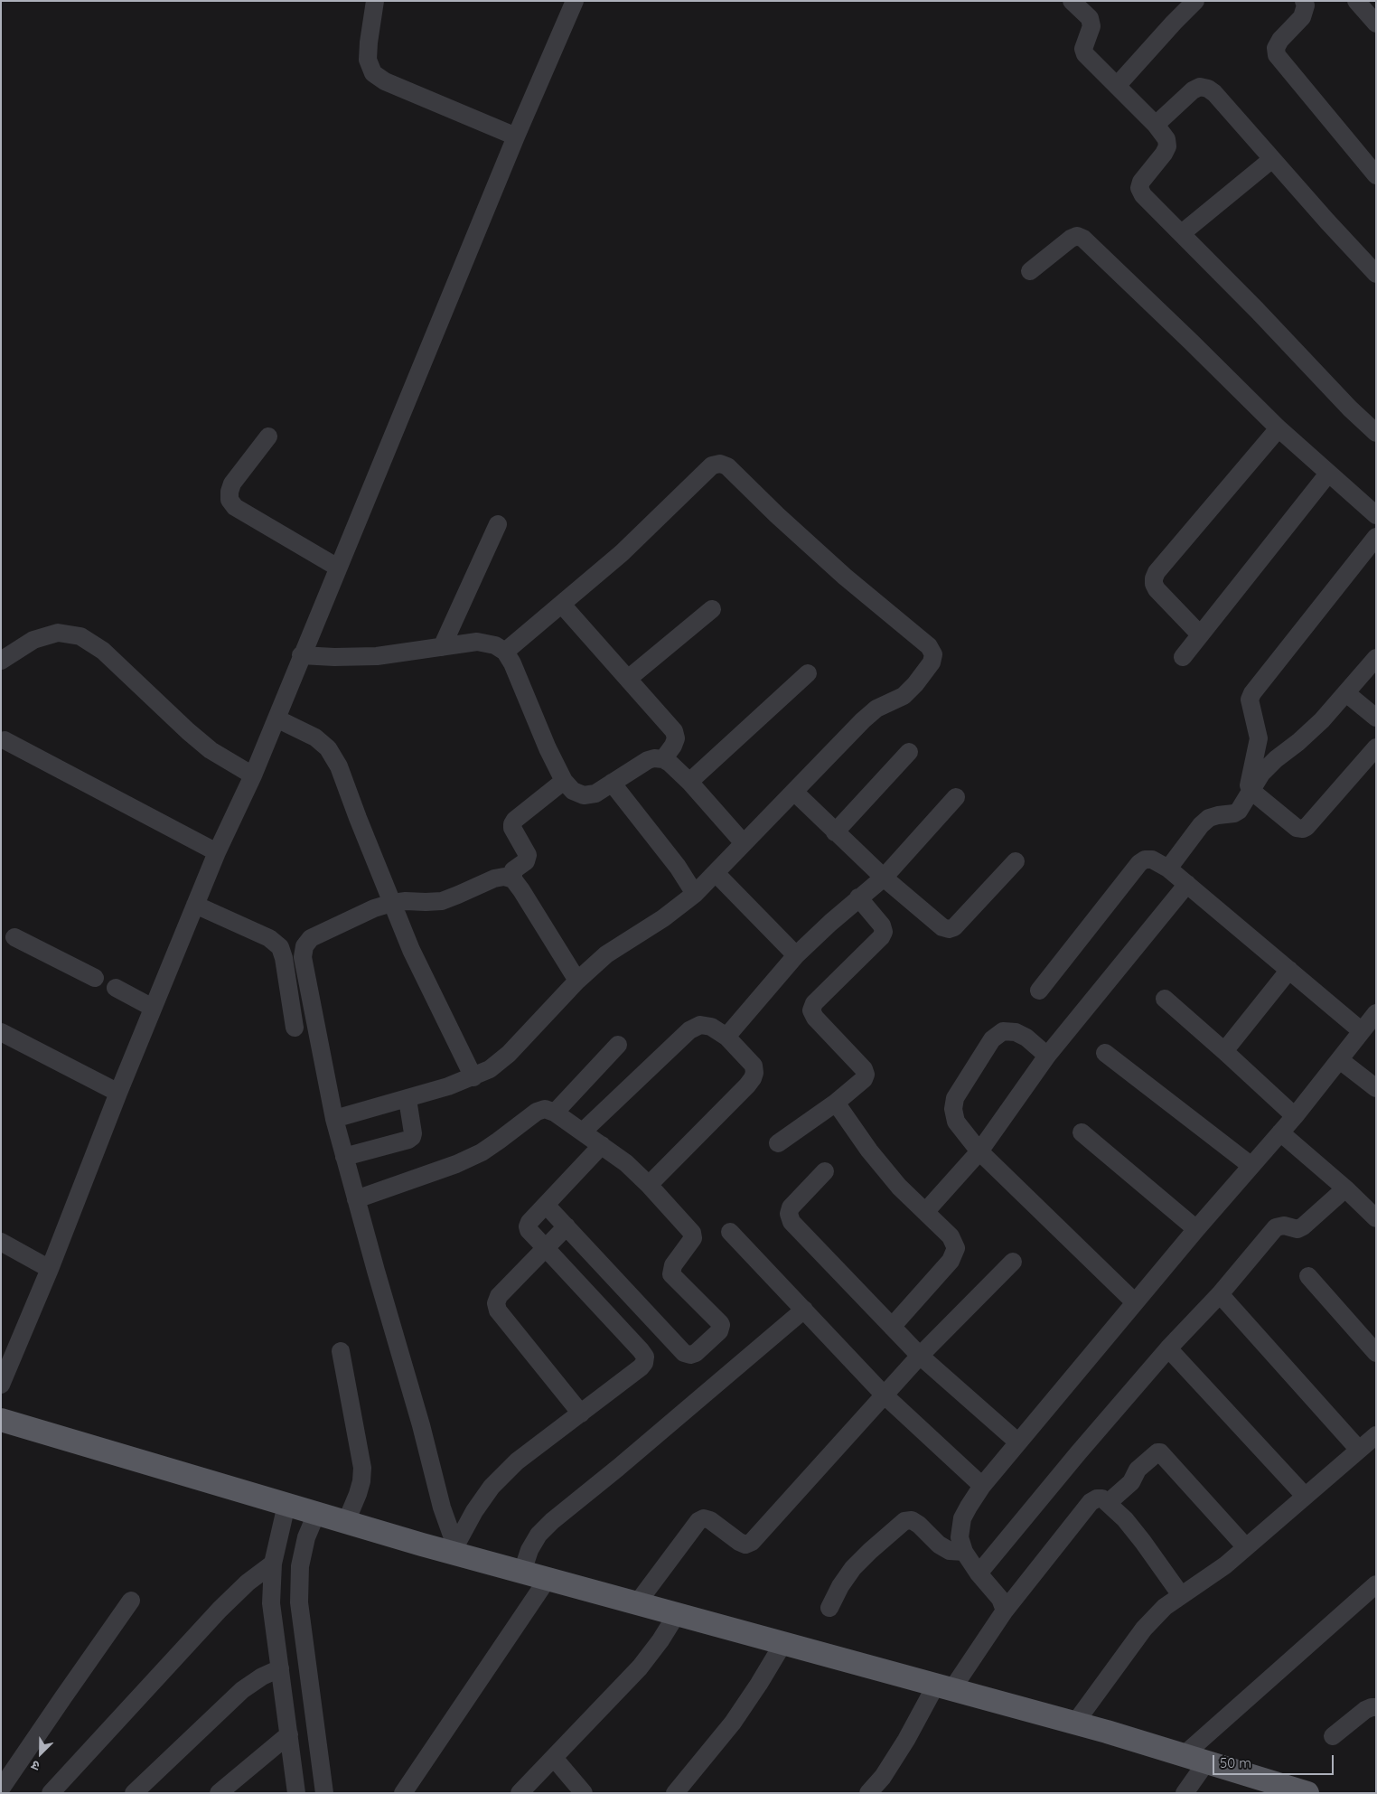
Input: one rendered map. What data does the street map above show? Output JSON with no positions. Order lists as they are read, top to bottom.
{
  "scale_bar": "50 m",
  "north": "bottom left"
}
